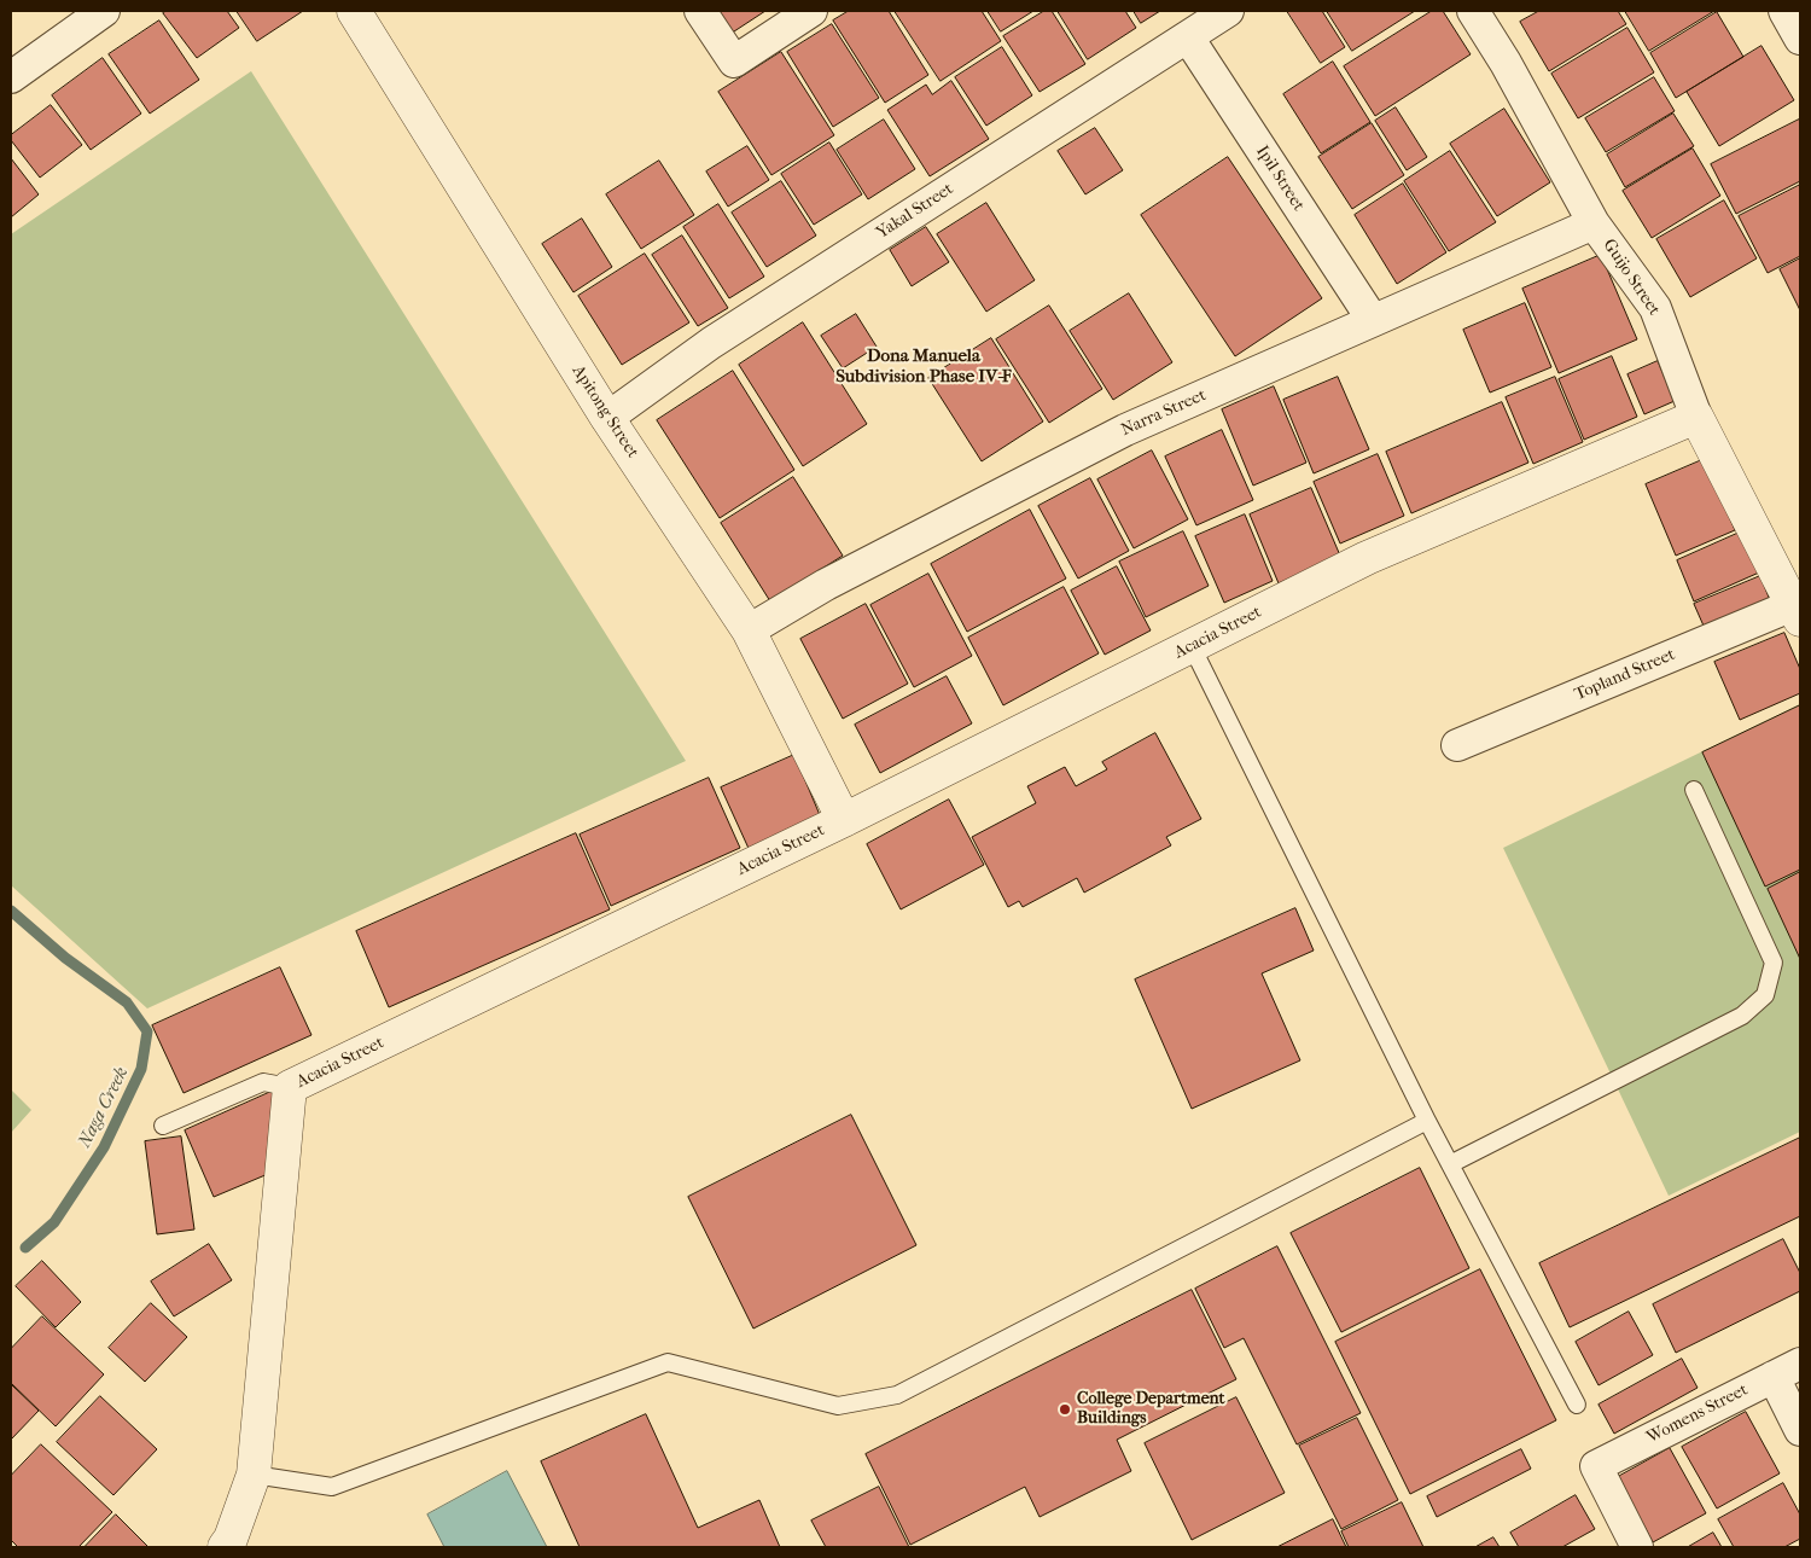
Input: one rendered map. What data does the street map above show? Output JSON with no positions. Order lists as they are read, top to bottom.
{
  "streets": {
    "street": [
      "Ipil Street",
      "Yakal Street",
      "Guijo Street",
      "Apitong Street",
      "Narra Street",
      "Acacia Street",
      "Topland Street",
      "Womens Street"
    ]
  },
  "crossings": [
    ["Ipil Street", "Yakal Street"],
    ["Ipil Street", "Narra Street"],
    ["Yakal Street", "Apitong Street"],
    ["Guijo Street", "Narra Street"],
    ["Guijo Street", "Acacia Street"],
    ["Guijo Street", "Topland Street"],
    ["Apitong Street", "Narra Street"],
    ["Apitong Street", "Acacia Street"]
  ],
  "districts": ["Dona Manuela Subdivision Phase IV-F"],
  "water": ["Naga Creek"],
  "places": ["College Department Buildings"]
}
